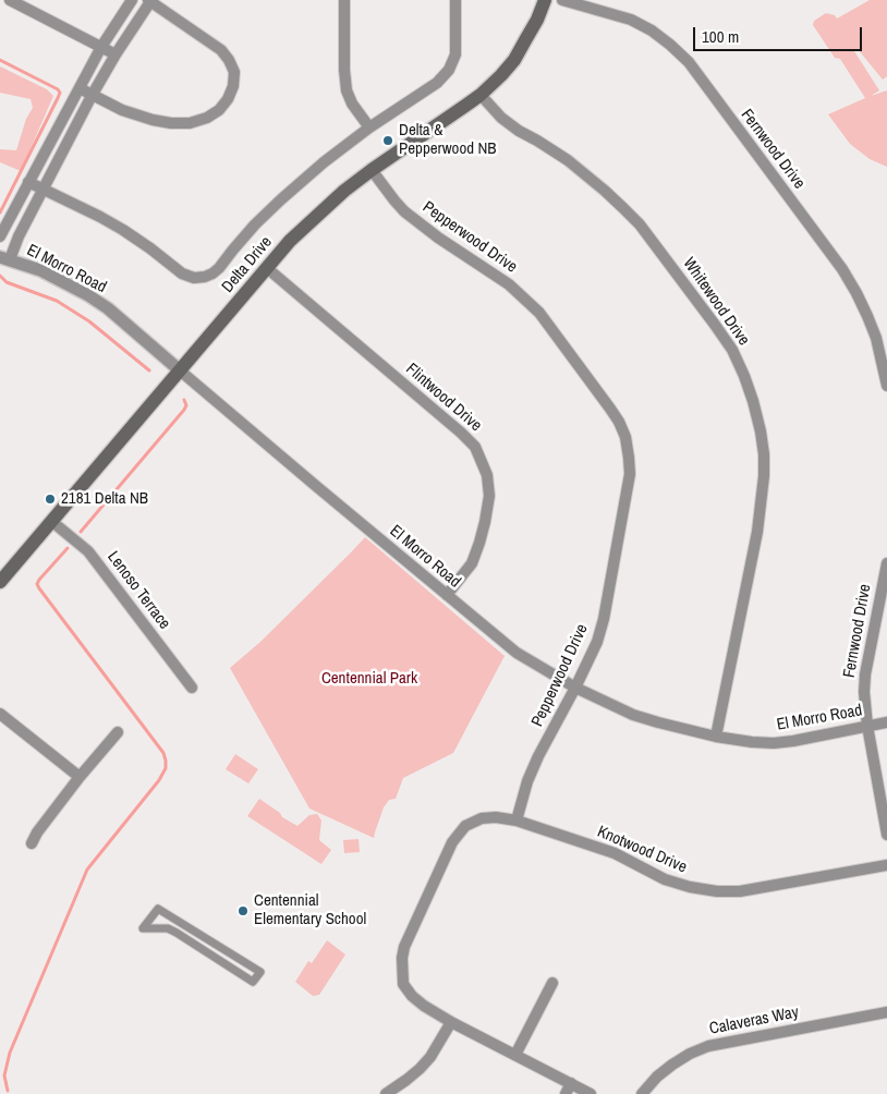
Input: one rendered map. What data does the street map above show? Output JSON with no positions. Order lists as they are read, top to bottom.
{
  "streets": {
    "main road": ["Delta Drive"],
    "street": [
      "Fernwood Drive",
      "Pepperwood Drive",
      "El Morro Road",
      "Whitewood Drive",
      "Flintwood Drive",
      "Lenoso Terrace",
      "Knotwood Drive",
      "Calaveras Way"
    ]
  },
  "crossings": [
    ["Fernwood Drive", "El Morro Road"],
    ["Pepperwood Drive", "Delta Drive"],
    ["Pepperwood Drive", "El Morro Road"],
    ["Pepperwood Drive", "Knotwood Drive"],
    ["Delta Drive", "El Morro Road"],
    ["Delta Drive", "Whitewood Drive"],
    ["Delta Drive", "Flintwood Drive"],
    ["Delta Drive", "Lenoso Terrace"],
    ["El Morro Road", "Whitewood Drive"],
    ["El Morro Road", "Flintwood Drive"]
  ],
  "parks": ["Centennial Park"],
  "places": ["Delta & Pepperwood NB", "2181 Delta NB", "Centennial Elementary School"],
  "scale_bar": "100 m"
}
